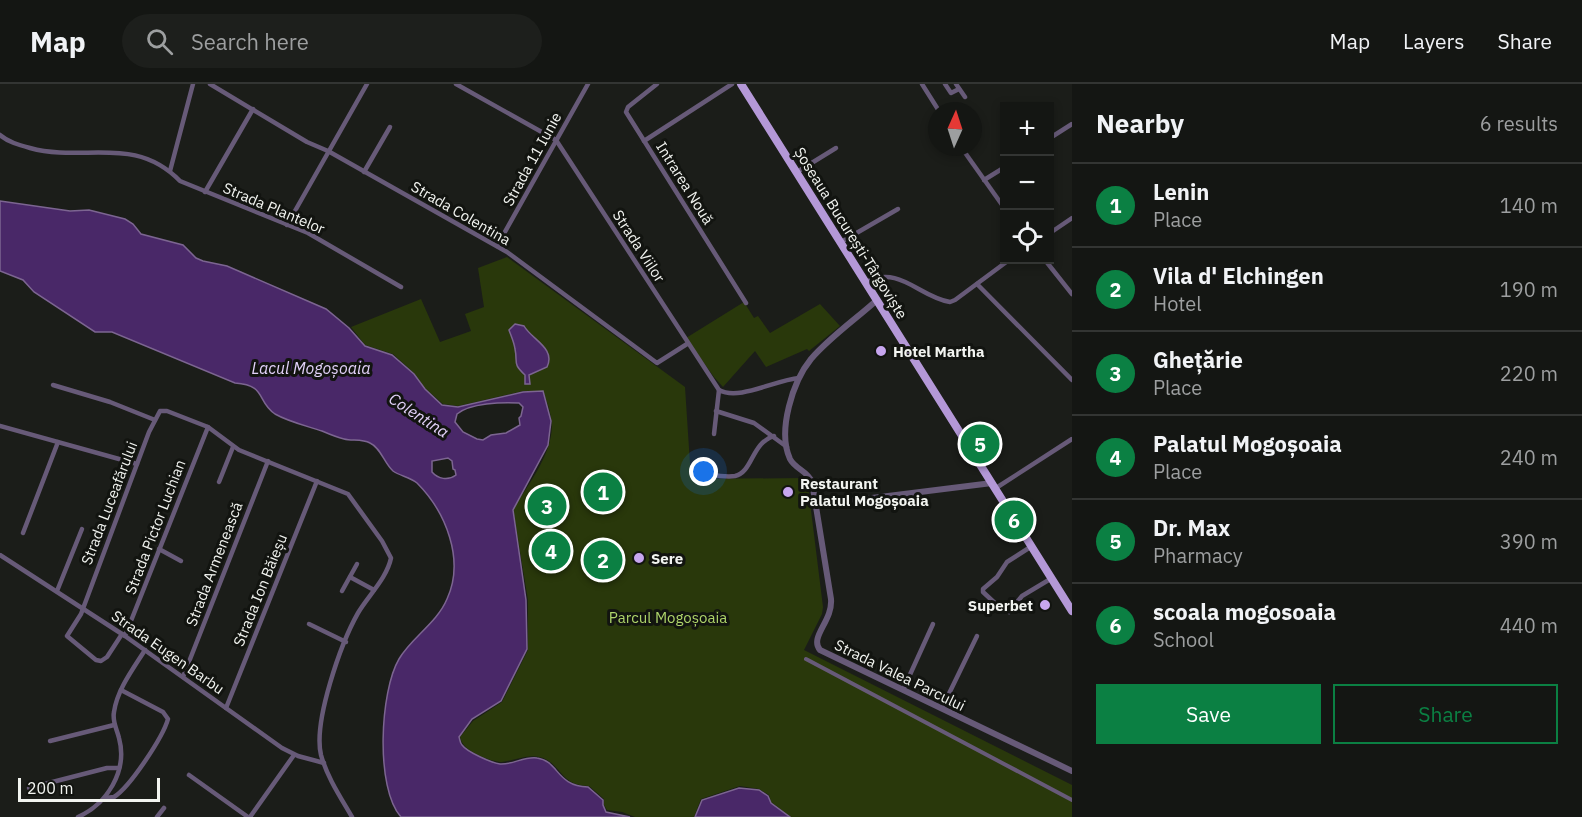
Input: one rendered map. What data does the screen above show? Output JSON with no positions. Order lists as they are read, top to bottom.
{
  "streets": {
    "main road": ["Șoseaua București-Târgoviște"],
    "street": [
      "Strada 11 Iunie",
      "Intrarea Nouă",
      "Strada Plantelor",
      "Strada Colentina",
      "Strada Viilor",
      "Strada Luceafărului",
      "Strada Pictor Luchian",
      "Strada Armenească",
      "Strada Ion Băieșu",
      "Strada Eugen Barbu",
      "Strada Valea Parcului"
    ]
  },
  "crossings": [
    ["Strada 11 Iunie", "Strada Colentina"],
    ["Strada 11 Iunie", "Strada Viilor"],
    ["Strada Colentina", "Strada Viilor"],
    ["Strada Luceafărului", "Strada Pictor Luchian"],
    ["Strada Luceafărului", "Strada Eugen Barbu"],
    ["Strada Pictor Luchian", "Strada Eugen Barbu"],
    ["Strada Armenească", "Strada Eugen Barbu"],
    ["Strada Ion Băieșu", "Strada Eugen Barbu"]
  ],
  "water": ["Lacul Mogoșoaia", "Colentina"],
  "parks": ["Parcul Mogoșoaia"],
  "places": [
    "Hotel Martha",
    "Restaurant Palatul Mogoșoaia",
    "Sere",
    "Superbet"
  ],
  "scale_bar": "200 m",
  "north": "top",
  "page": {
    "header": "Map",
    "search": "Search here",
    "nav": ["Map", "Layers", "Share"],
    "heading": ["Nearby", "6 results"],
    "map_buttons": ["+", "−"],
    "list": [
      {
        "mark": "1",
        "name": "Lenin",
        "note": "Place",
        "value": "140 m"
      },
      {
        "mark": "2",
        "name": "Vila d' Elchingen",
        "note": "Hotel",
        "value": "190 m"
      },
      {
        "mark": "3",
        "name": "Ghețărie",
        "note": "Place",
        "value": "220 m"
      },
      {
        "mark": "4",
        "name": "Palatul Mogoșoaia",
        "note": "Place",
        "value": "240 m"
      },
      {
        "mark": "5",
        "name": "Dr. Max",
        "note": "Pharmacy",
        "value": "390 m"
      },
      {
        "mark": "6",
        "name": "scoala mogosoaia",
        "note": "School",
        "value": "440 m"
      }
    ],
    "pins": [
      "5",
      "1",
      "3",
      "6",
      "4",
      "2"
    ],
    "buttons": ["Save", "Share"],
    "scale": "200 m"
  }
}
